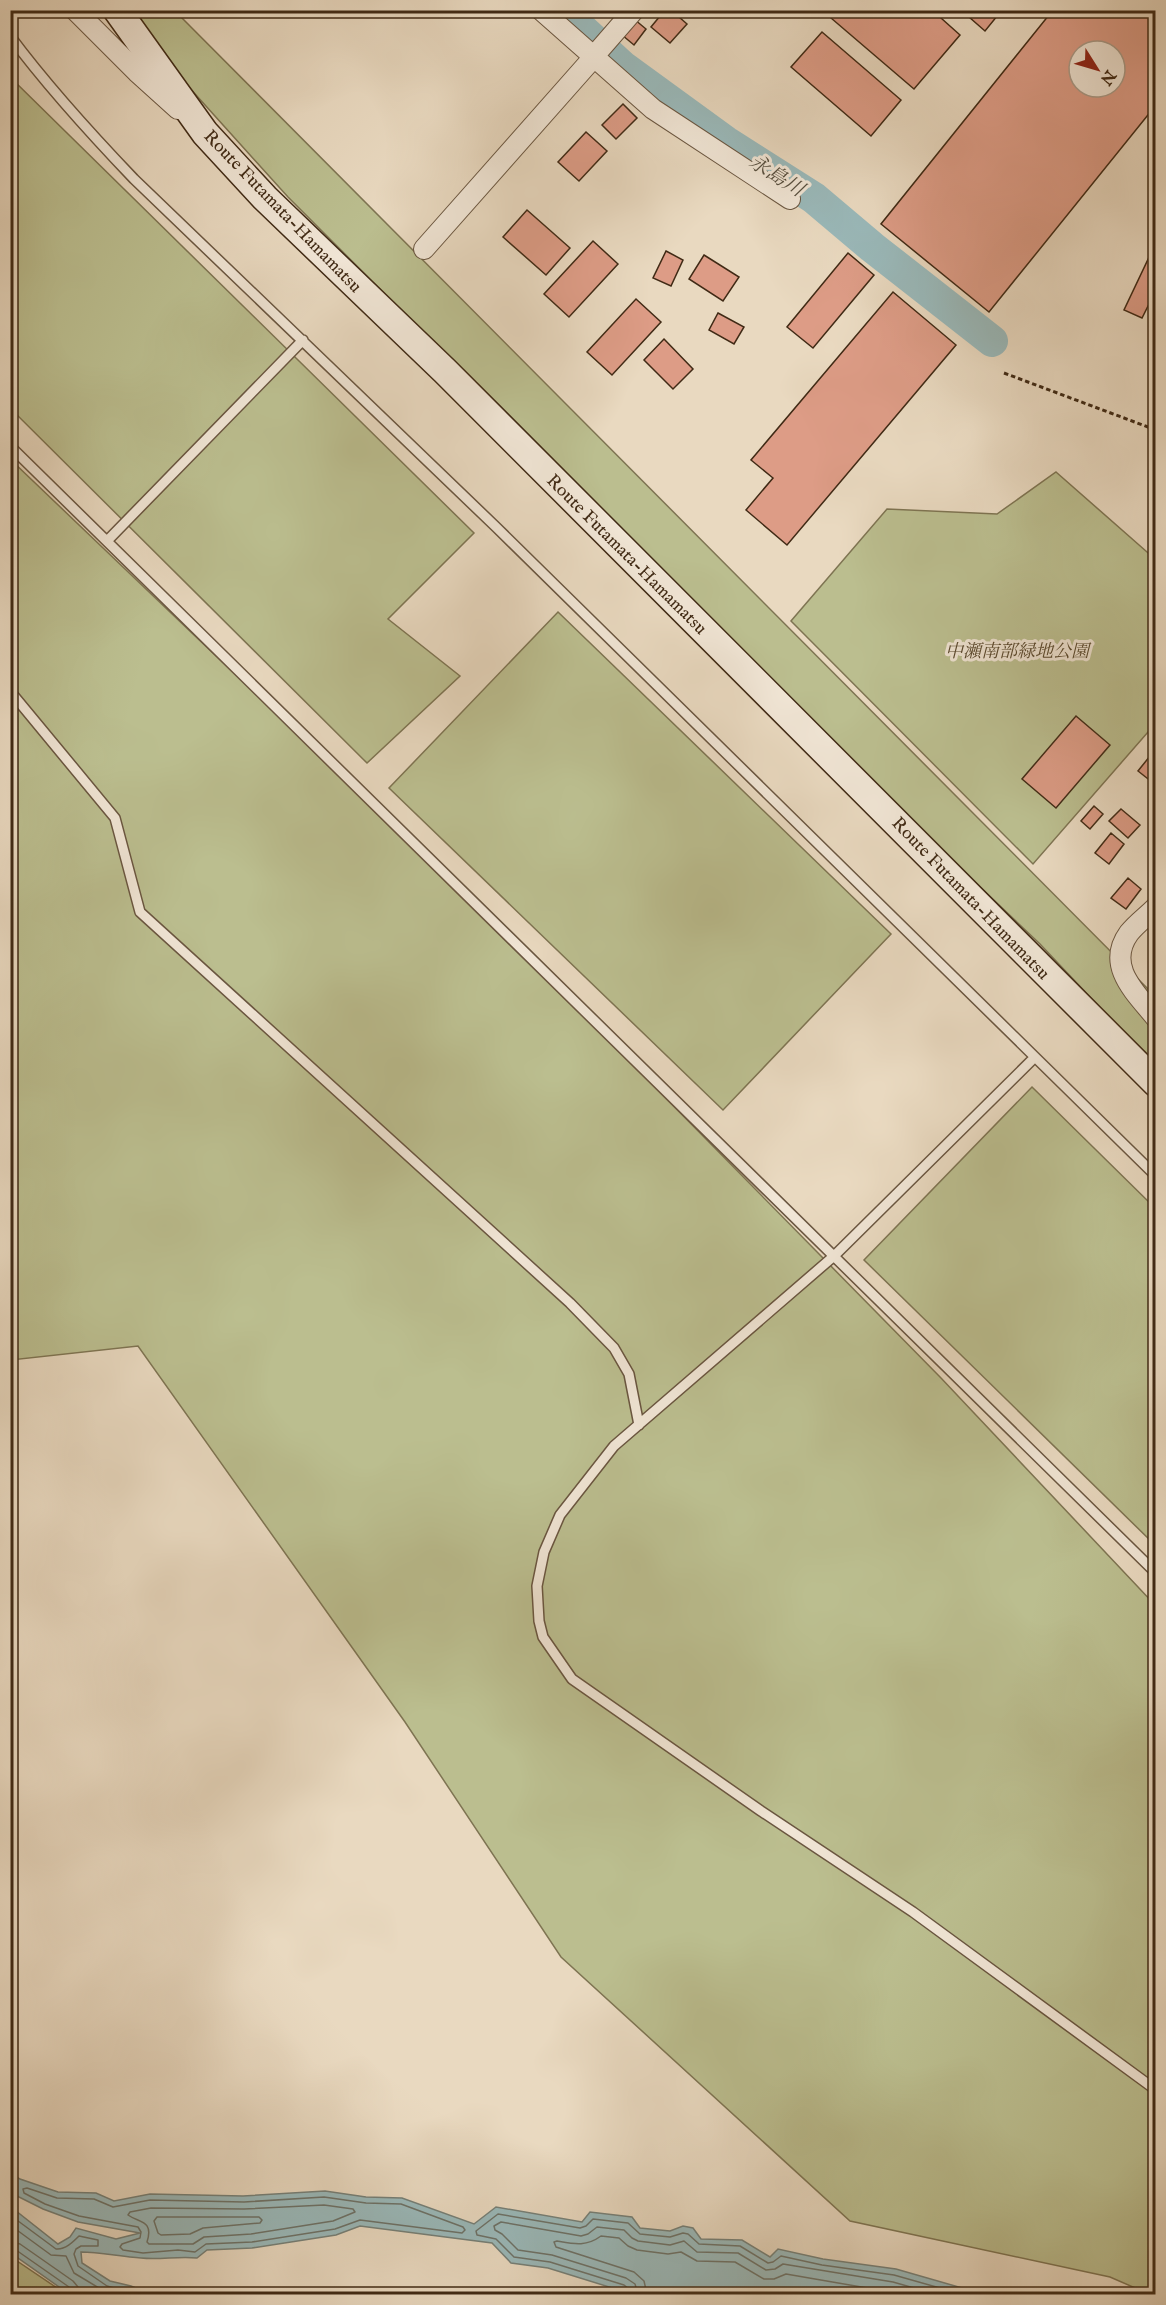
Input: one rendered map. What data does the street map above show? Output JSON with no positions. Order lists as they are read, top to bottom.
{
  "streets": {
    "main road": ["Route Futamata-Hamamatsu"]
  },
  "water": ["永島川"],
  "parks": ["中瀬南部緑地公園"],
  "north": "bottom right"
}
